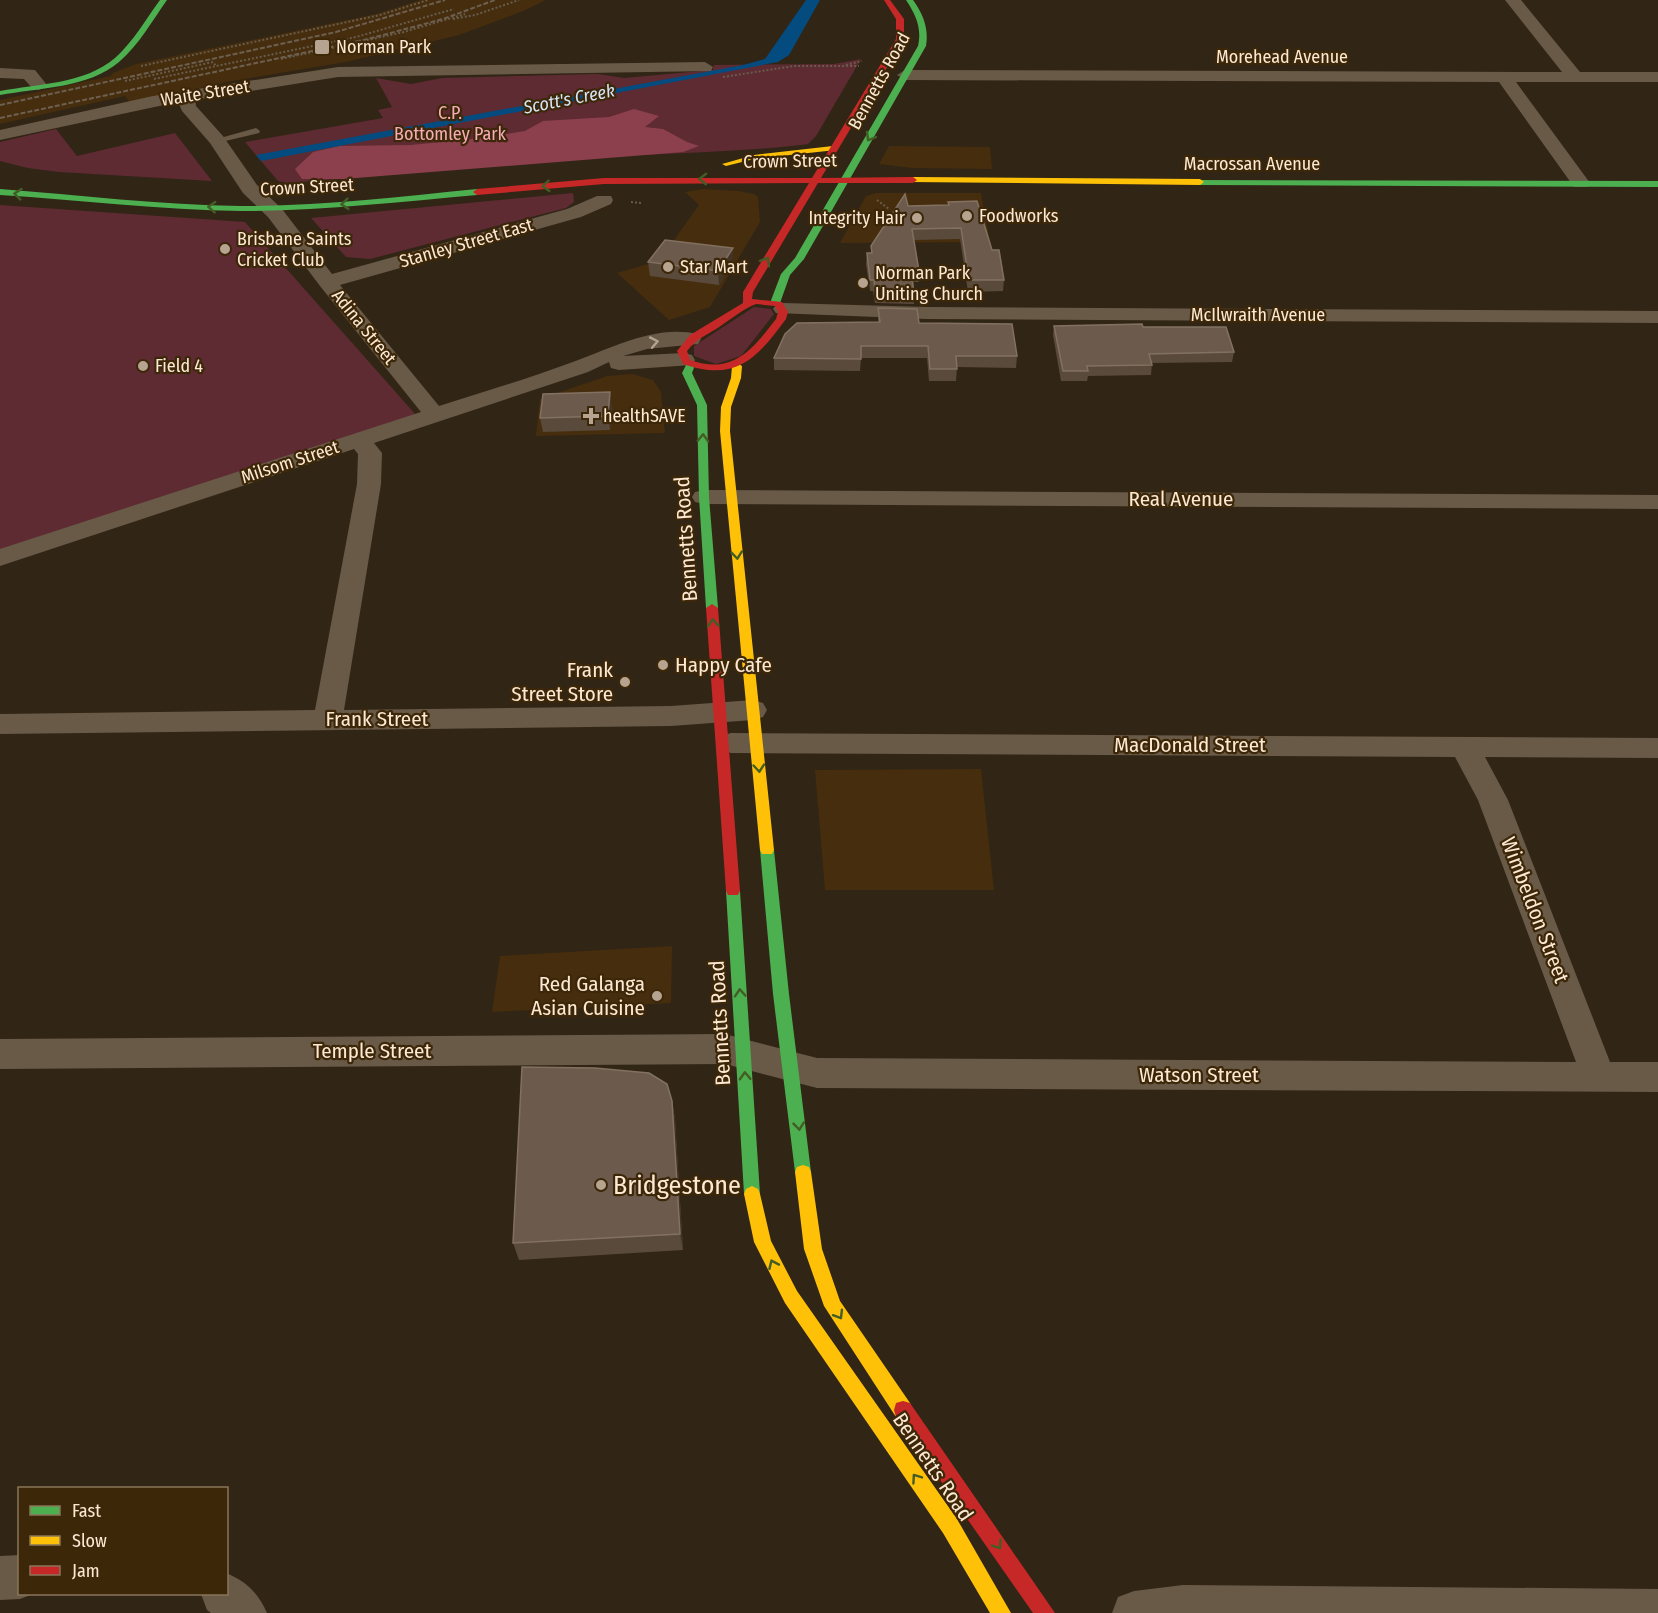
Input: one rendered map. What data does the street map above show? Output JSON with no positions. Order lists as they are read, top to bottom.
{
  "streets": {
    "main road": ["Bennetts Road", "Crown Street", "Macrossan Avenue"],
    "street": [
      "Morehead Avenue",
      "Waite Street",
      "Stanley Street East",
      "McIlwraith Avenue",
      "Adina Street",
      "Milsom Street",
      "Real Avenue",
      "Frank Street",
      "MacDonald Street",
      "Wimbeldon Street",
      "Temple Street",
      "Watson Street"
    ]
  },
  "crossings": [
    ["Morehead Avenue", "Bennetts Road"],
    ["Bennetts Road", "Crown Street"],
    ["Bennetts Road", "Macrossan Avenue"],
    ["Bennetts Road", "McIlwraith Avenue"],
    ["Bennetts Road", "Milsom Street"],
    ["Bennetts Road", "Real Avenue"],
    ["Bennetts Road", "Frank Street"],
    ["Bennetts Road", "MacDonald Street"],
    ["Bennetts Road", "Temple Street"],
    ["Bennetts Road", "Watson Street"],
    ["Waite Street", "Adina Street"],
    ["Crown Street", "Macrossan Avenue"],
    ["Crown Street", "Adina Street"],
    ["Stanley Street East", "Adina Street"],
    ["Adina Street", "Milsom Street"],
    ["MacDonald Street", "Wimbeldon Street"],
    ["Wimbeldon Street", "Watson Street"],
    ["Temple Street", "Watson Street"]
  ],
  "water": ["Scott's Creek"],
  "parks": ["C.P. Bottomley Park"],
  "places": {
    "transit": ["Norman Park"],
    "other": [
      "Foodworks",
      "Integrity Hair",
      "Brisbane Saints Cricket Club",
      "Star Mart",
      "Norman Park Uniting Church",
      "Field 4",
      "Happy Cafe",
      "Frank Street Store",
      "Red Galanga Asian Cuisine",
      "Bridgestone"
    ],
    "health": ["healthSAVE"]
  },
  "legend": ["Fast", "Slow", "Jam"]
}
